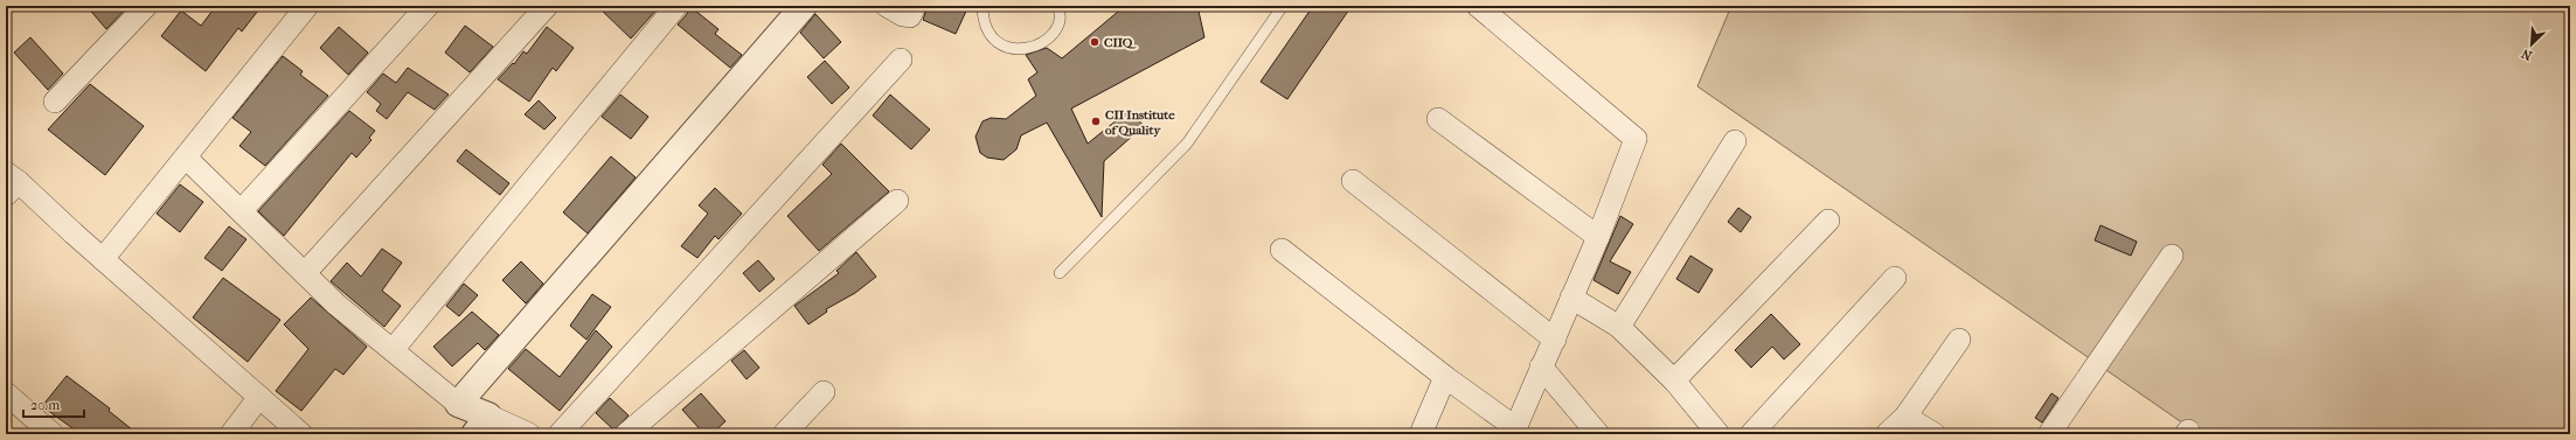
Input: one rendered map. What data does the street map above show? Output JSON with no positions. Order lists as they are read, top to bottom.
{
  "places": ["CIIQ", "CII Institute of Quality"],
  "scale_bar": "20 m",
  "north": "bottom left"
}
